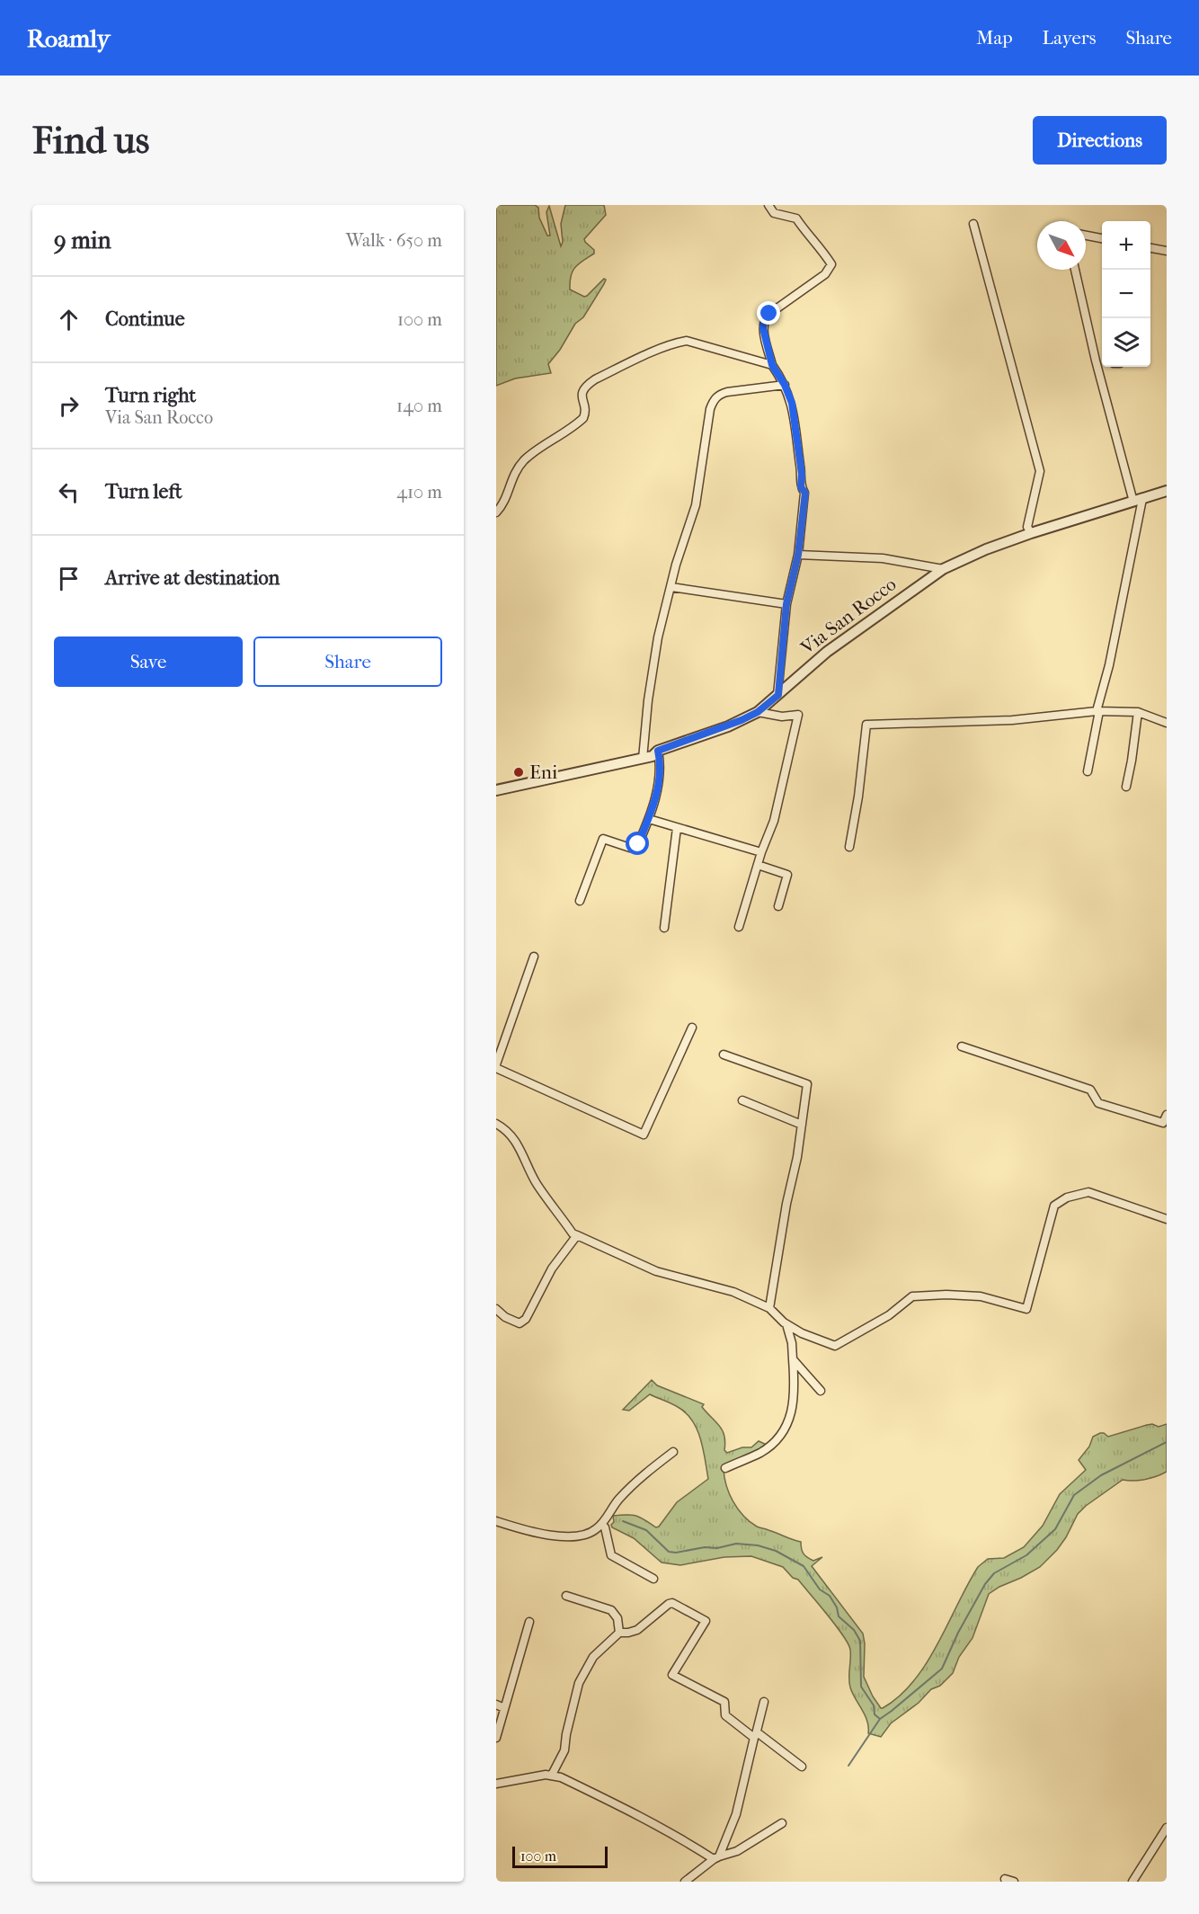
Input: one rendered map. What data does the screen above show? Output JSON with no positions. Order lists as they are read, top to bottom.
{
  "streets": {
    "street": ["Via San Rocco"]
  },
  "places": ["Eni"],
  "scale_bar": "100 m",
  "north": "bottom right",
  "page": {
    "header": "Roamly",
    "nav": ["Map", "Layers", "Share"],
    "buttons": [
      "Directions",
      ["Save", "Share"]
    ],
    "title": "Find us",
    "heading": ["9 min", "Walk · 650 m"],
    "map_buttons": ["+", "−"],
    "list": [
      ["Continue", "100 m"],
      ["Turn right", "Via San Rocco", "140 m"],
      ["Turn left", "410 m"],
      "Arrive at destination"
    ],
    "scale": "100 m"
  }
}
